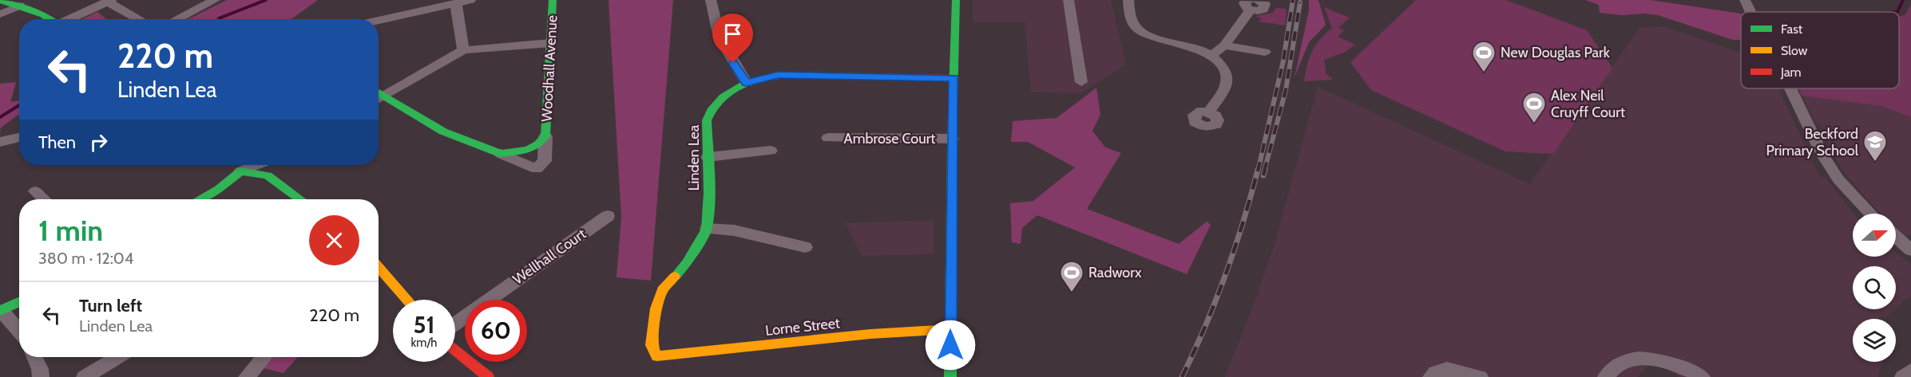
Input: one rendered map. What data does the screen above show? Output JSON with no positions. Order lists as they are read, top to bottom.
{
  "streets": {
    "street": [
      "Woodhall Avenue",
      "Ambrose Court",
      "Linden Lea",
      "Wellhall Court",
      "Lorne Street"
    ]
  },
  "crossings": [
    ["Linden Lea", "Lorne Street"]
  ],
  "places": {
    "sports": ["New Douglas Park", "Alex Neil Cruyff Court", "Radworx"],
    "school or university": ["Beckford Primary School"]
  },
  "legend": ["Fast", "Slow", "Jam"],
  "north": "right",
  "page": {
    "turn": ["220 m", "Linden Lea"],
    "then": "Then",
    "heading": ["1 min", "380 m · 12:04"],
    "list": [
      {
        "name": "Turn left",
        "note": "Linden Lea",
        "value": "220 m"
      }
    ],
    "speed": "51 km/h",
    "limit": "60"
  }
}
